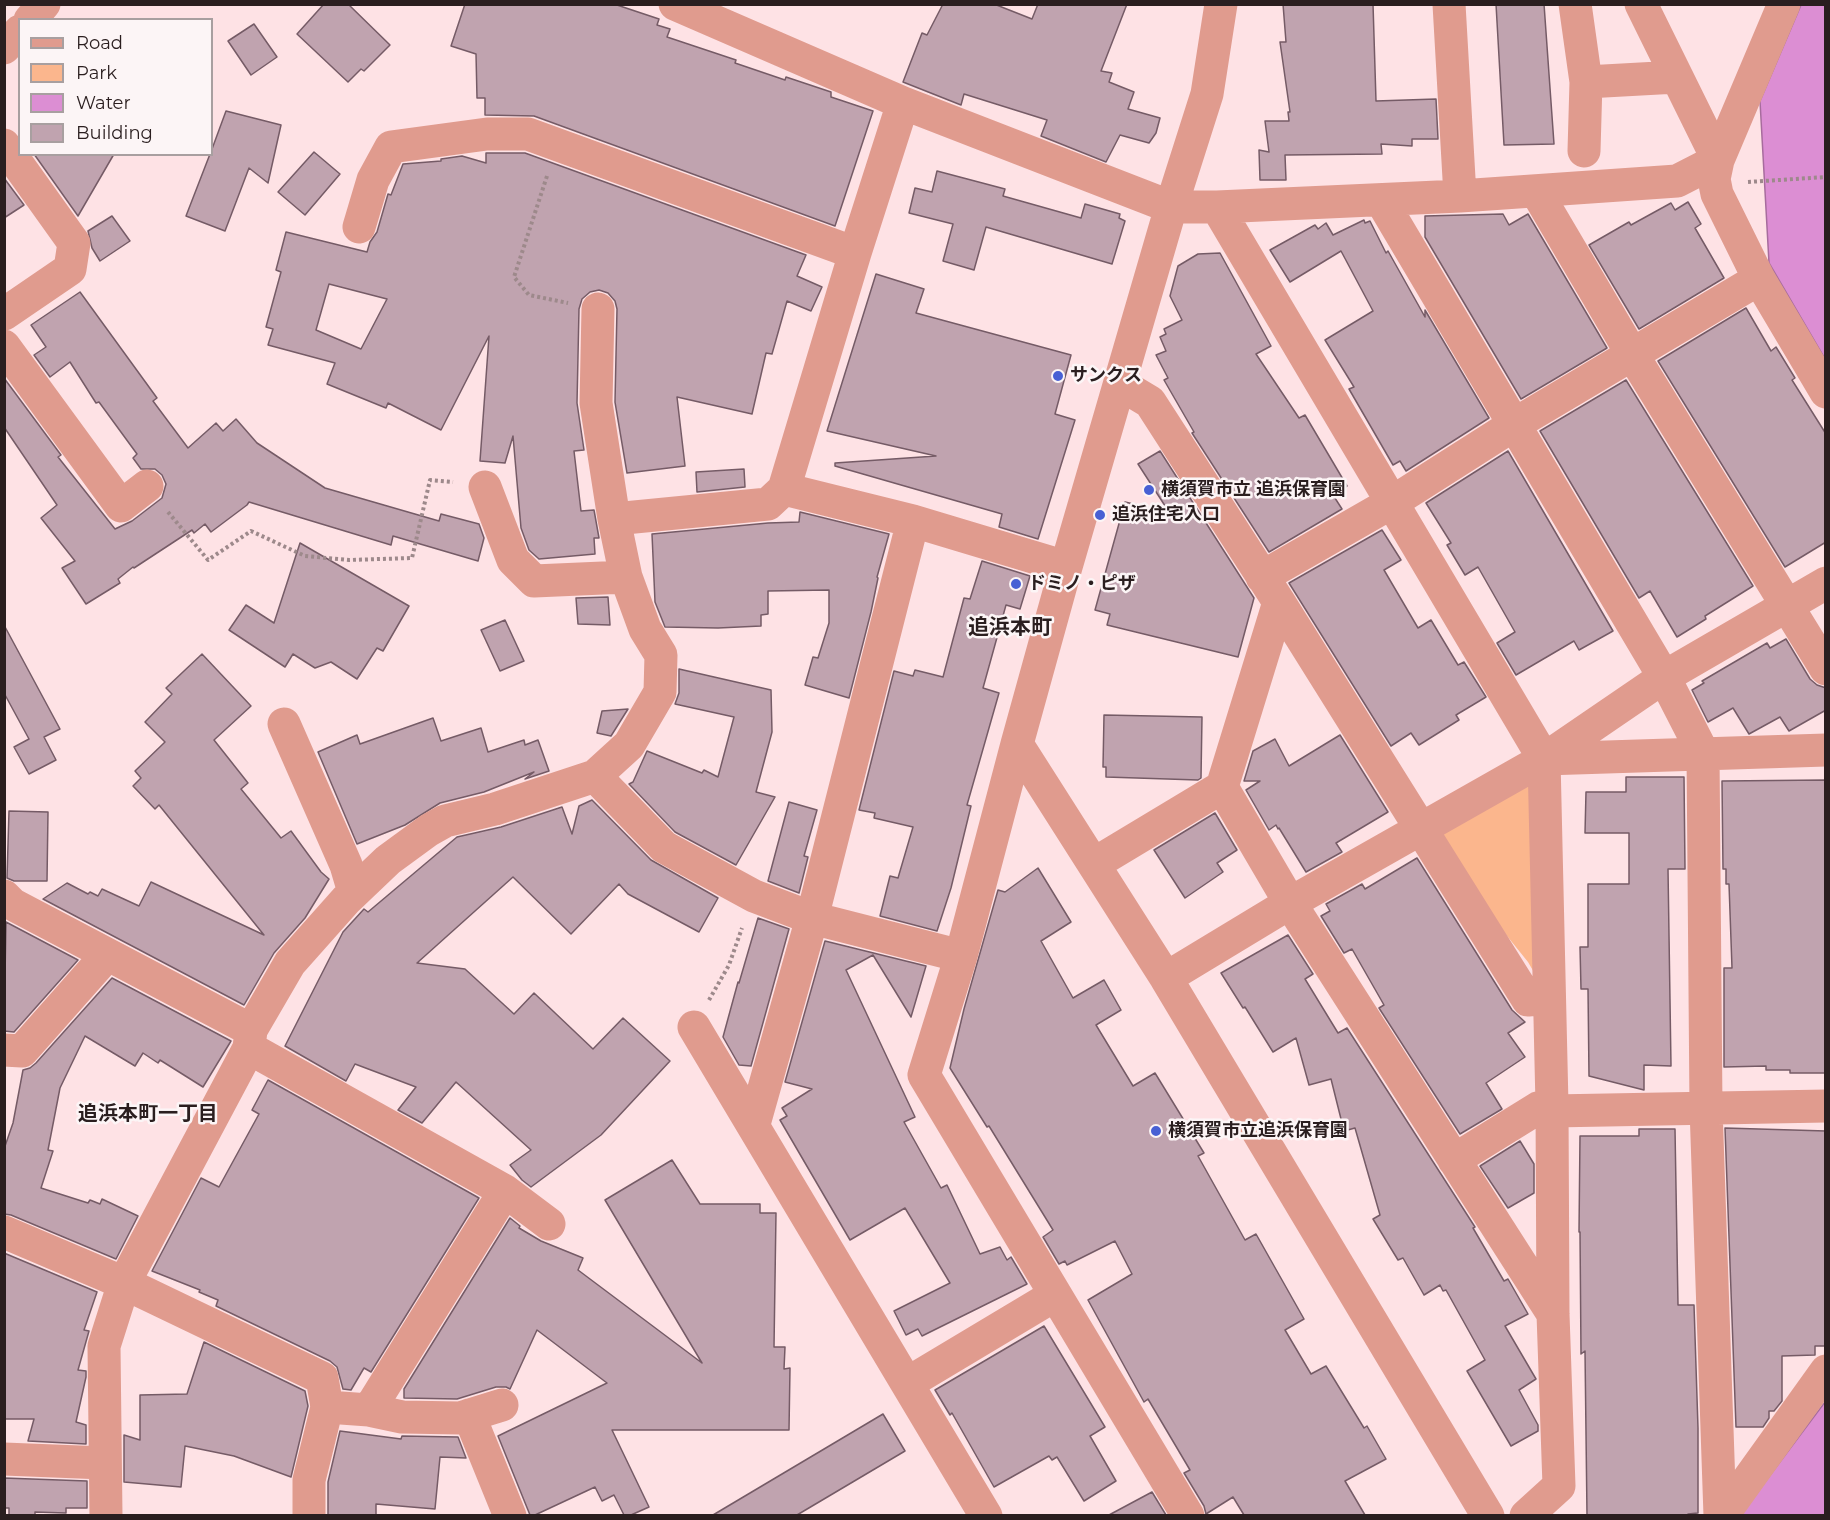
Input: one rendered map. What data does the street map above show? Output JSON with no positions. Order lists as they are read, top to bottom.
{
  "districts": ["追浜本町", "追浜本町一丁目"],
  "places": [
    "サンクス",
    "横須賀市立 追浜保育園",
    "追浜住宅入口",
    "ドミノ・ピザ",
    "横須賀市立追浜保育園"
  ],
  "legend": [
    "Road",
    "Park",
    "Water",
    "Building"
  ]
}
